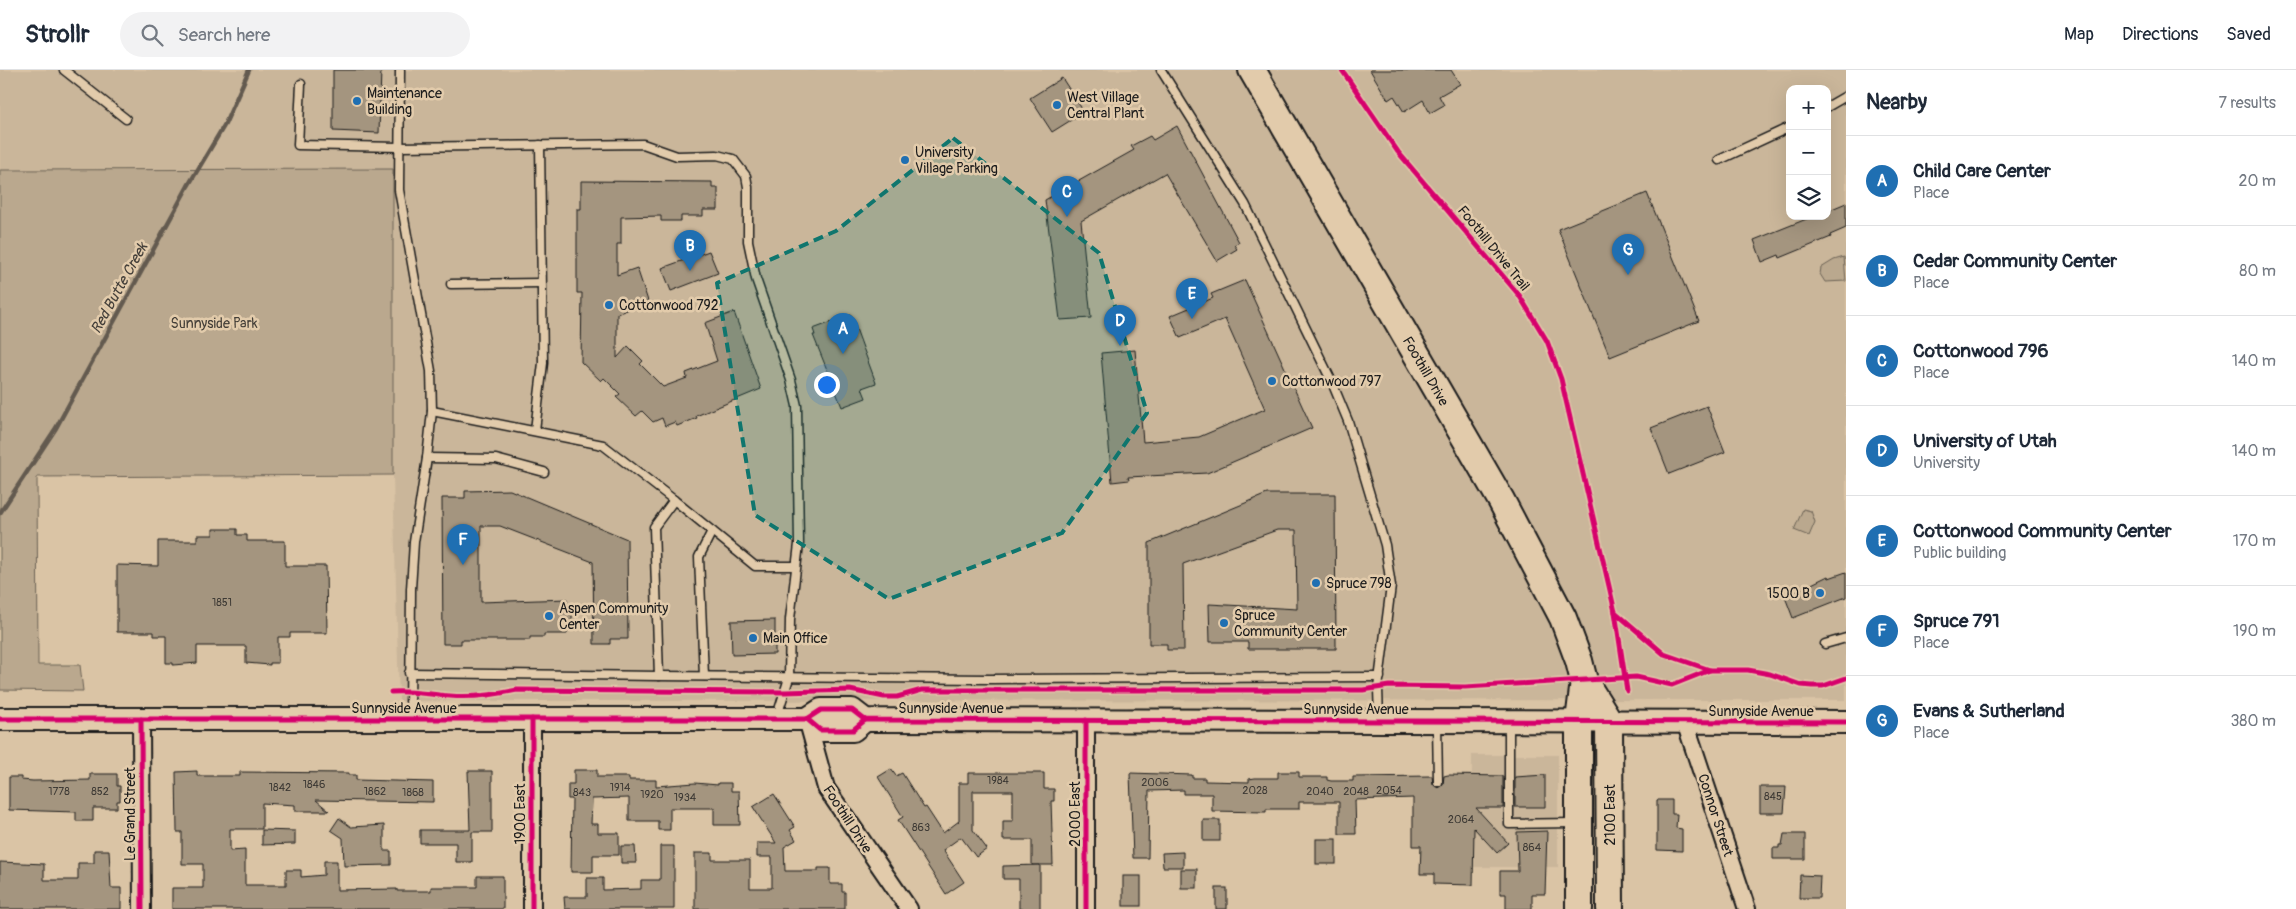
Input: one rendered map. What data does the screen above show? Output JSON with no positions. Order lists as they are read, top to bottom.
{
  "streets": {
    "main road": ["Foothill Drive", "Sunnyside Avenue", "2100 East"],
    "street": [
      "Le Grand Street",
      "1900 East",
      "2000 East",
      "Connor Street"
    ],
    "cycle path": ["Foothill Drive Trail"]
  },
  "crossings": [
    ["Foothill Drive", "Sunnyside Avenue"],
    ["Foothill Drive", "2100 East"],
    ["Sunnyside Avenue", "Le Grand Street"],
    ["Sunnyside Avenue", "1900 East"],
    ["Sunnyside Avenue", "2000 East"],
    ["Sunnyside Avenue", "2100 East"],
    ["Sunnyside Avenue", "Connor Street"]
  ],
  "water": ["Red Butte Creek"],
  "parks": ["Sunnyside Park"],
  "places": [
    "Maintenance Building",
    "West Village Central Plant",
    "University Village Parking",
    "Cottonwood 792",
    "Cottonwood 797",
    "Spruce 798",
    "1500 B",
    "Aspen Community Center",
    "Spruce Community Center",
    "Main Office"
  ],
  "house_numbers": [
    "1851",
    "1984",
    "2006",
    "1846",
    "1842",
    "1914",
    "2028",
    "2054",
    "1778",
    "852",
    "1862",
    "2040",
    "2048",
    "1868",
    "843",
    "1920",
    "845",
    "1934",
    "2064",
    "863",
    "864"
  ],
  "page": {
    "header": "Strollr",
    "search": "Search here",
    "nav": ["Map", "Directions", "Saved"],
    "heading": ["Nearby", "7 results"],
    "map_buttons": ["+", "−"],
    "list": [
      {
        "mark": "A",
        "name": "Child Care Center",
        "note": "Place",
        "value": "20 m"
      },
      {
        "mark": "B",
        "name": "Cedar Community Center",
        "note": "Place",
        "value": "80 m"
      },
      {
        "mark": "C",
        "name": "Cottonwood 796",
        "note": "Place",
        "value": "140 m"
      },
      {
        "mark": "D",
        "name": "University of Utah",
        "note": "University",
        "value": "140 m"
      },
      {
        "mark": "E",
        "name": "Cottonwood Community Center",
        "note": "Public building",
        "value": "170 m"
      },
      {
        "mark": "F",
        "name": "Spruce 791",
        "note": "Place",
        "value": "190 m"
      },
      {
        "mark": "G",
        "name": "Evans & Sutherland",
        "note": "Place",
        "value": "380 m"
      }
    ],
    "pins": [
      "C",
      "B",
      "G",
      "E",
      "D",
      "A",
      "F"
    ]
  }
}
